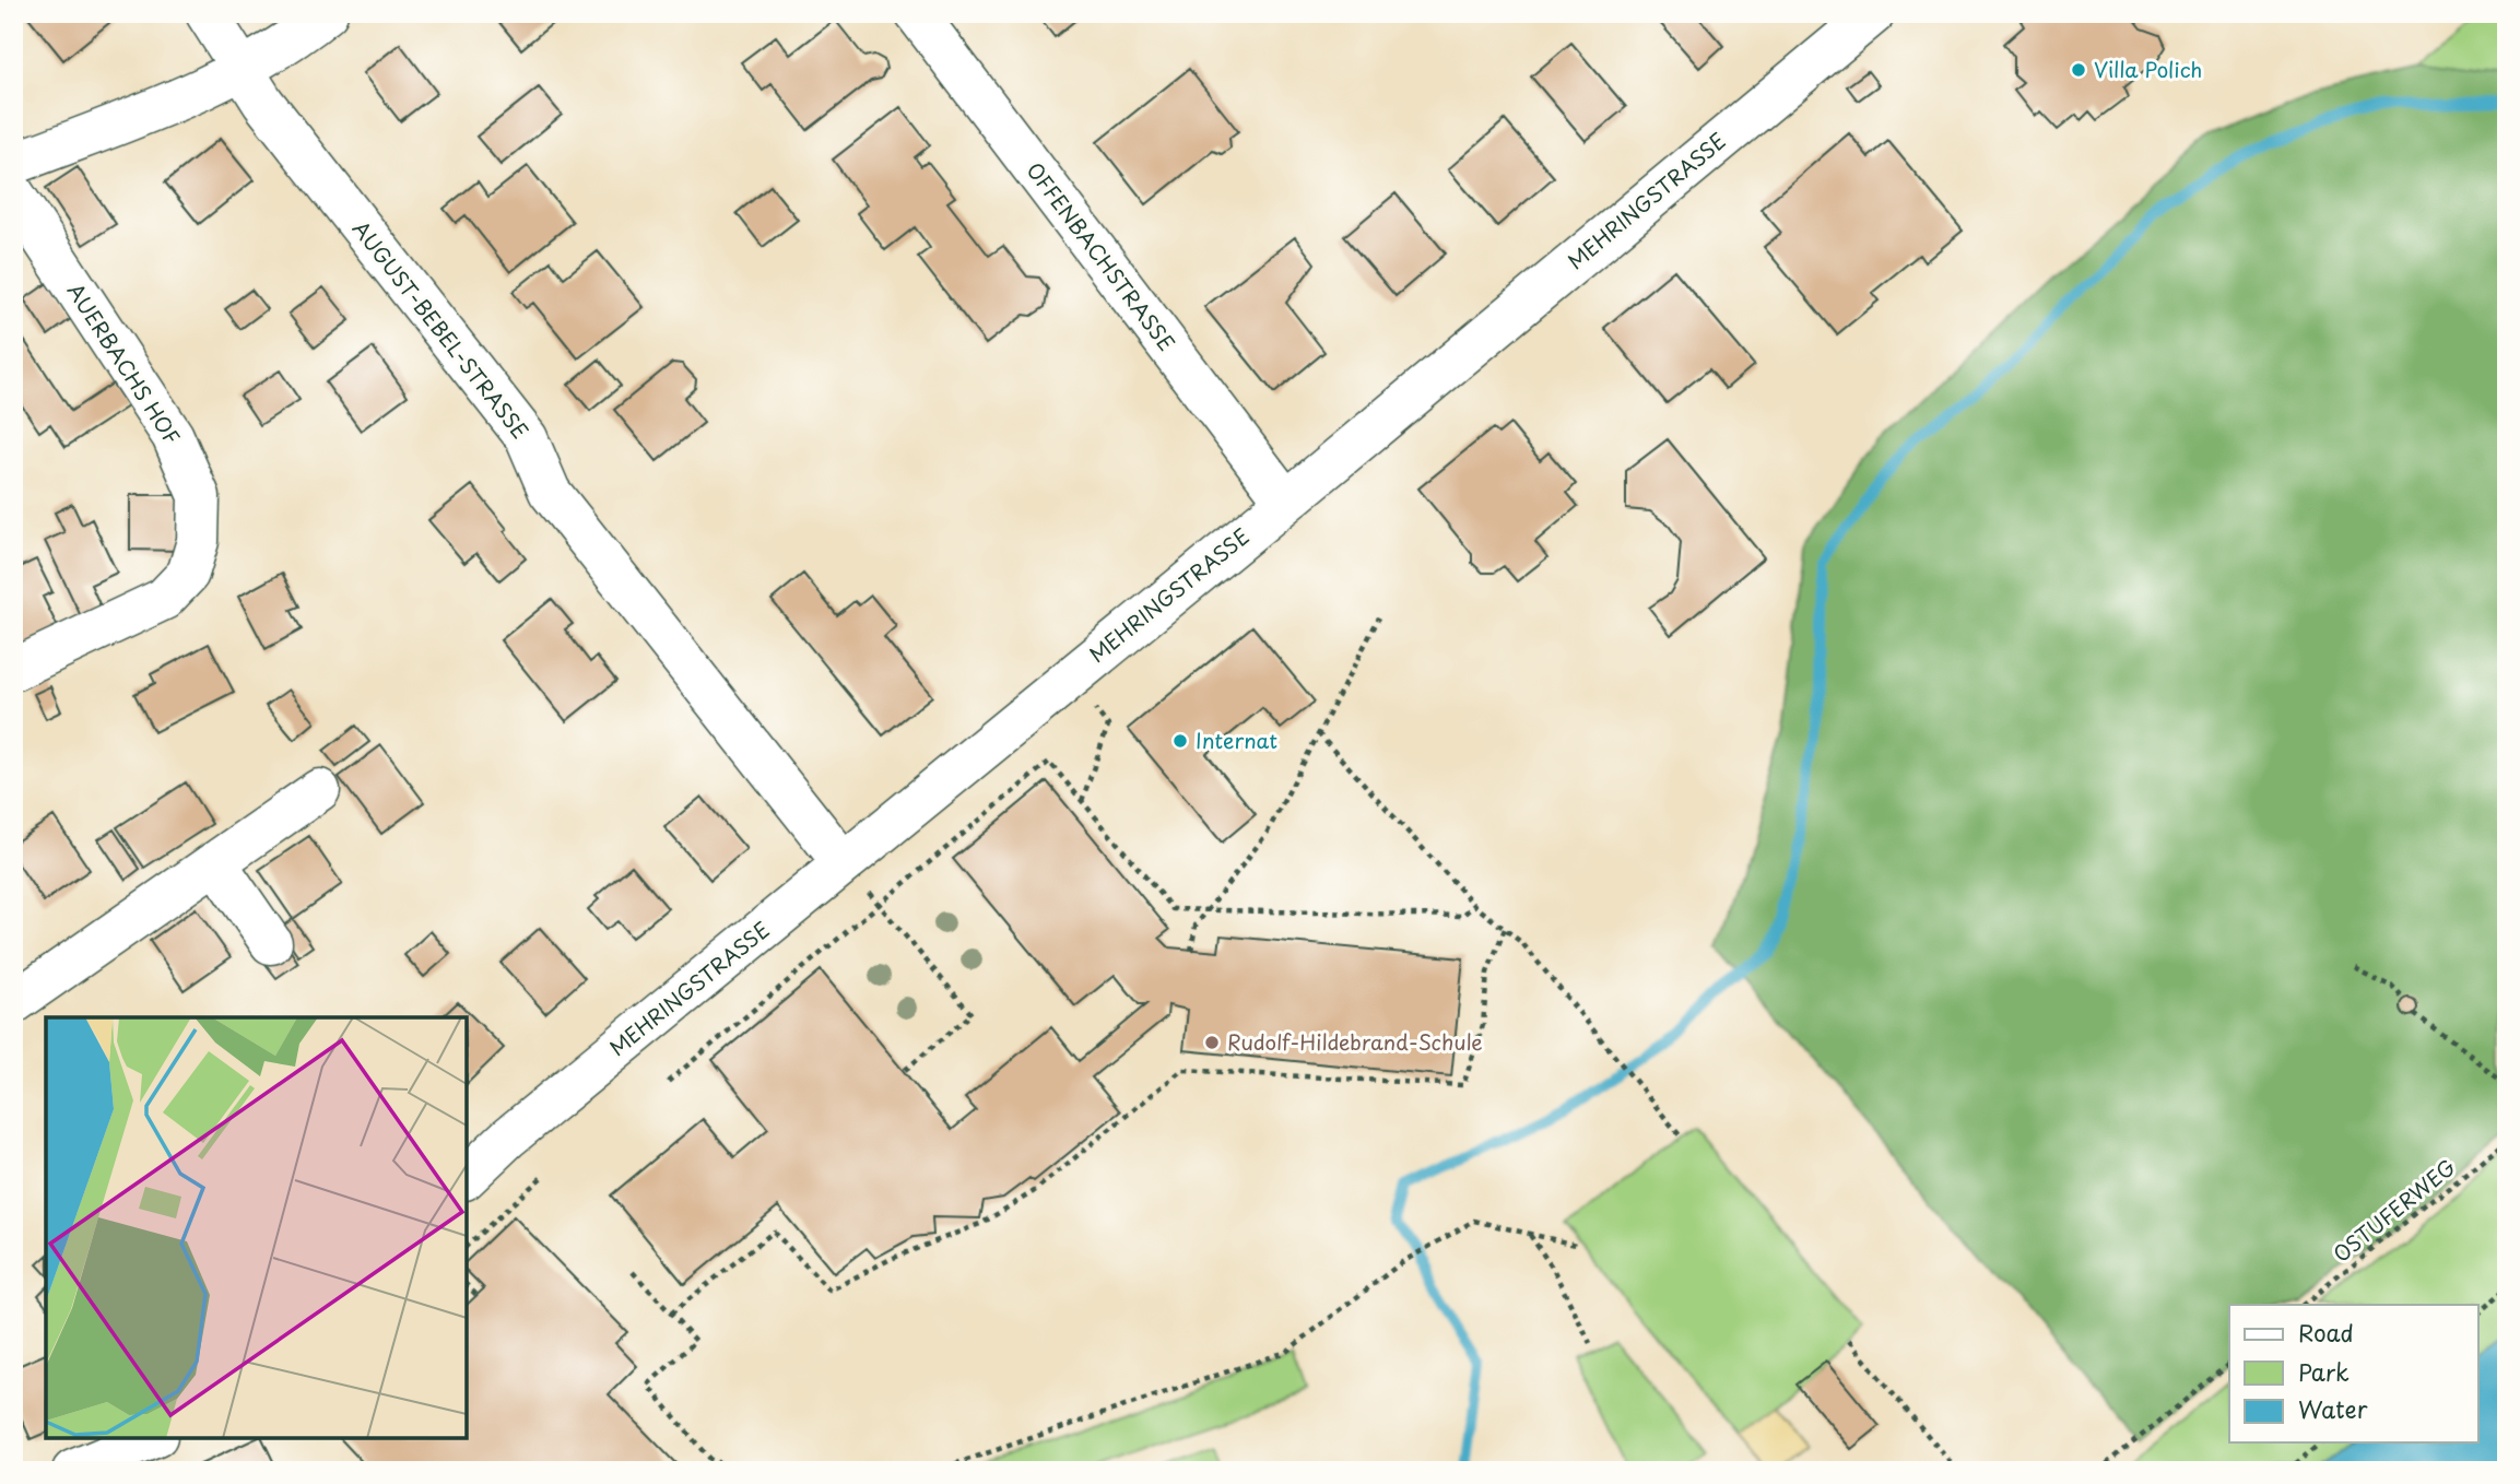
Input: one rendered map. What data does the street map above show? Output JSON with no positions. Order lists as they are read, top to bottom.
{
  "streets": {
    "street": [
      "MEHRINGSTRASSE",
      "OFFENBACHSTRASSE",
      "AUGUST-BEBEL-STRASSE",
      "AUERBACHS HOF"
    ],
    "path": ["OSTUFERWEG"]
  },
  "crossings": [
    ["MEHRINGSTRASSE", "OFFENBACHSTRASSE"],
    ["MEHRINGSTRASSE", "AUGUST-BEBEL-STRASSE"]
  ],
  "places": ["Villa Polich", "Internat", "Rudolf-Hildebrand-Schule"],
  "legend": ["Road", "Park", "Water"]
}
